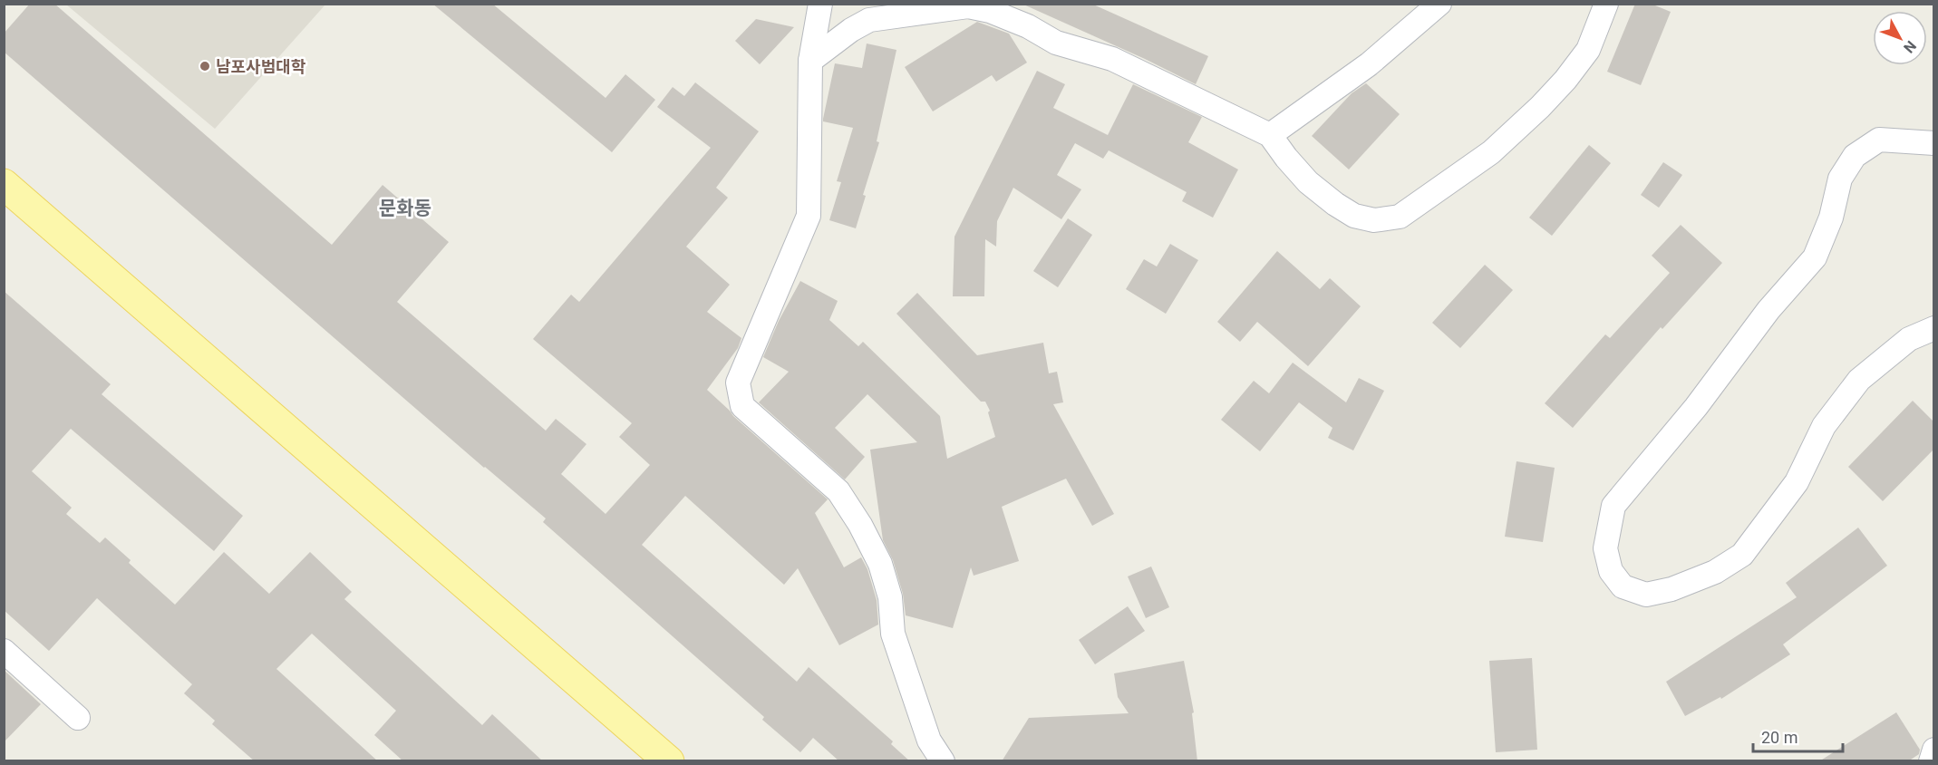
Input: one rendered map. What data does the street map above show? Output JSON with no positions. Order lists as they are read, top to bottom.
{
  "districts": ["문화동"],
  "places": ["남포사범대학"],
  "scale_bar": "20 m",
  "north": "bottom right"
}
